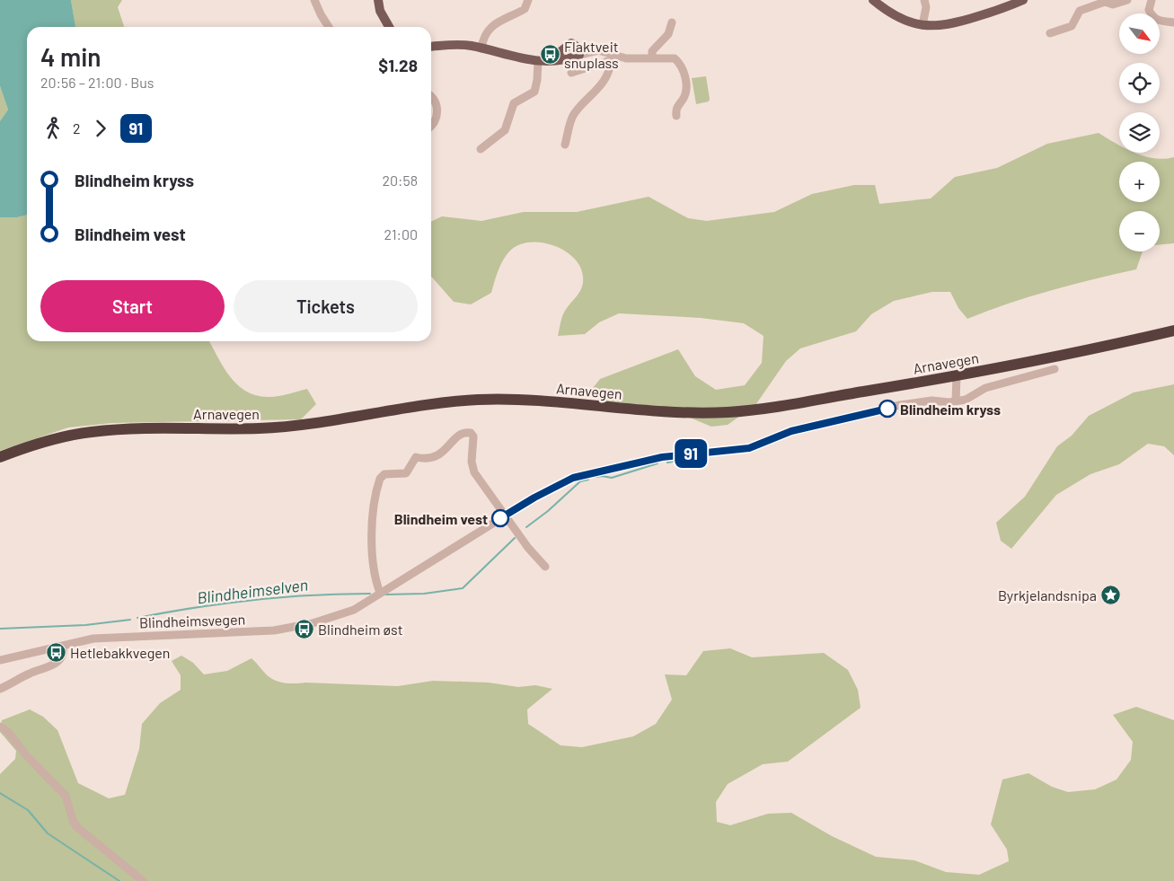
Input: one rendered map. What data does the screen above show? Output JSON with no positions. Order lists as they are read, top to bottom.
{
  "streets": {
    "highway": ["Arnavegen"],
    "street": ["Blindheimsvegen"]
  },
  "water": ["Blindheimselven"],
  "places": {
    "bus stop": ["Flaktveit snuplass", "Blindheim øst", "Hetlebakkvegen"],
    "other": ["Blindheim kryss", "Blindheim vest"],
    "place": ["Byrkjelandsnipa"]
  },
  "lines": ["bus line 91"],
  "north": "bottom right",
  "page": {
    "on_map": "91",
    "map_buttons": ["+", "−"],
    "heading": ["4 min", "20:56 – 21:00 · Bus", "$1.28"],
    "legs": ["2", "91"],
    "list": [
      {
        "name": "Blindheim kryss",
        "value": "20:58"
      },
      {
        "name": "Blindheim vest",
        "value": "21:00"
      }
    ],
    "buttons": ["Start", "Tickets"]
  }
}
